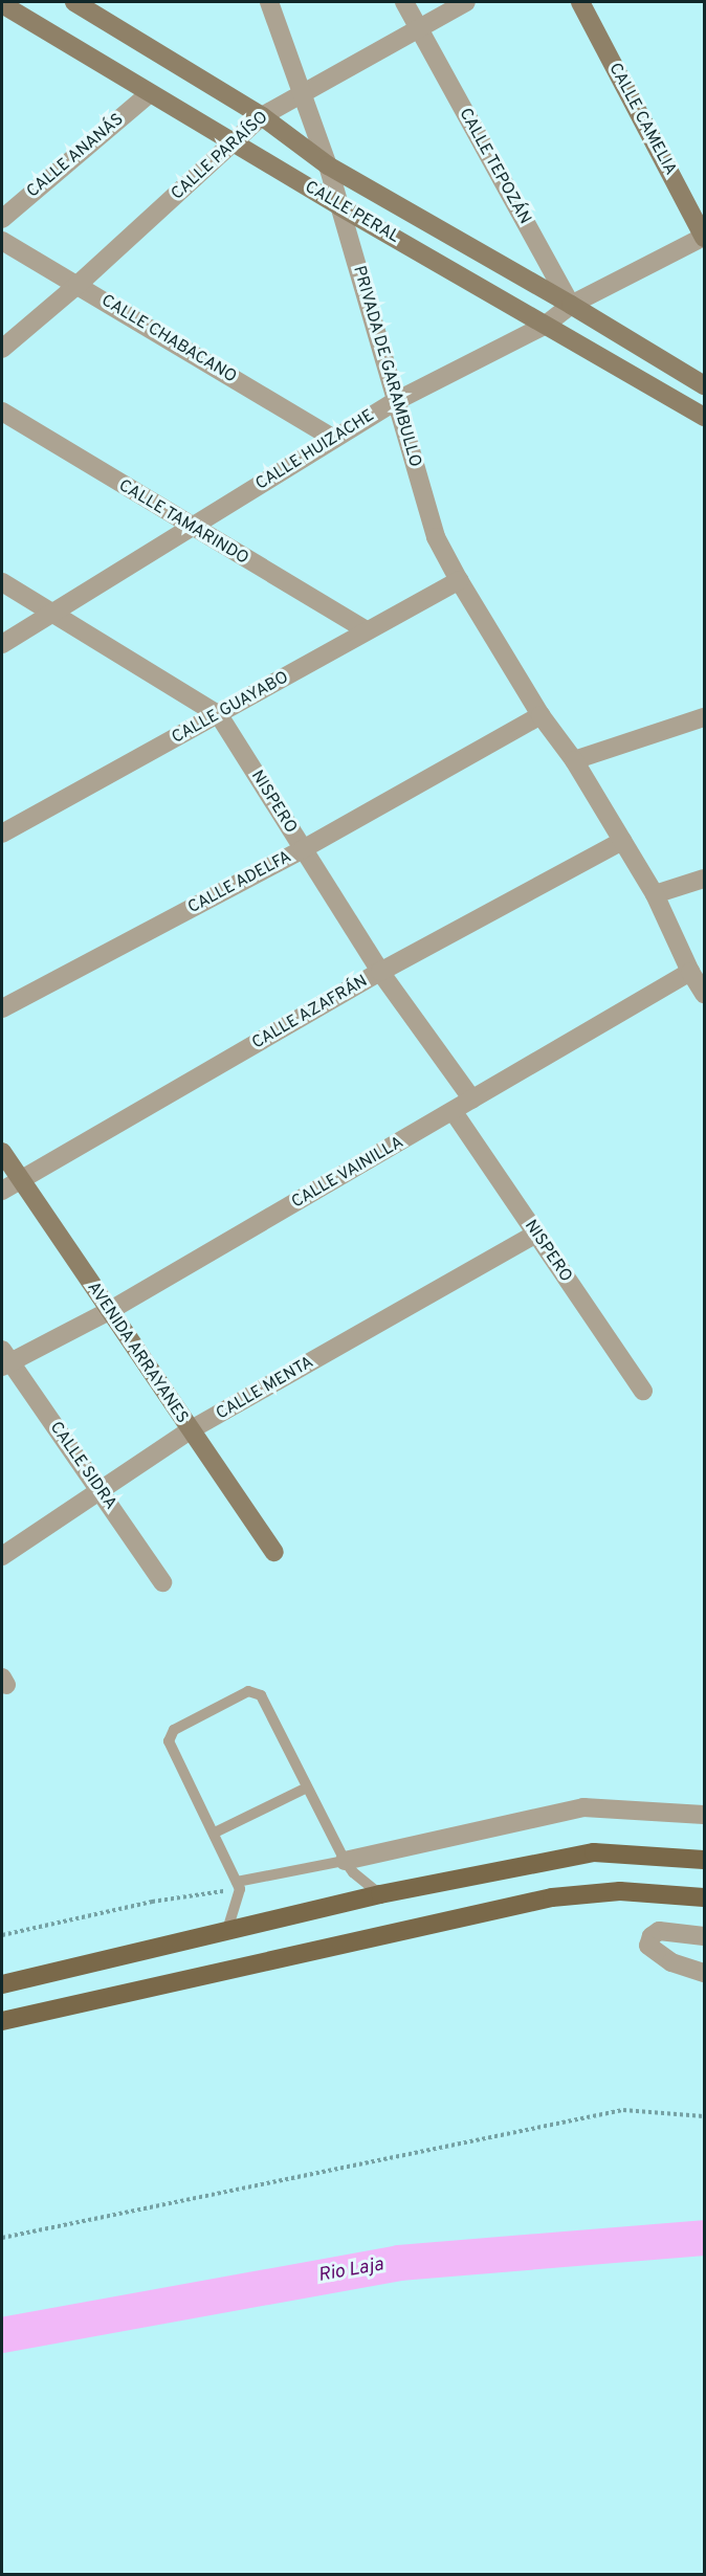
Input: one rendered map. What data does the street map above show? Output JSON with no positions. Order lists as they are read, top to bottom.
{
  "streets": {
    "main road": ["CALLE CAMELIA", "CALLE PERAL", "AVENIDA ARRAYANES"],
    "street": [
      "CALLE ANANÁS",
      "CALLE PARAÍSO",
      "CALLE TEPOZÁN",
      "CALLE CHABACANO",
      "PRIVADA DE GARAMBULLO",
      "CALLE HUIZACHE",
      "CALLE TAMARINDO",
      "CALLE GUAYABO",
      "NISPERO",
      "CALLE ADELFA",
      "CALLE AZAFRÁN",
      "CALLE VAINILLA",
      "CALLE MENTA",
      "CALLE SIDRA"
    ]
  },
  "crossings": [
    ["CALLE CAMELIA", "CALLE HUIZACHE"],
    ["CALLE ANANÁS", "CALLE PERAL"],
    ["CALLE PARAÍSO", "CALLE TEPOZÁN"],
    ["CALLE PARAÍSO", "CALLE PERAL"],
    ["CALLE PARAÍSO", "CALLE CHABACANO"],
    ["CALLE PARAÍSO", "PRIVADA DE GARAMBULLO"],
    ["CALLE TEPOZÁN", "CALLE PERAL"],
    ["CALLE TEPOZÁN", "CALLE HUIZACHE"],
    ["CALLE PERAL", "PRIVADA DE GARAMBULLO"],
    ["CALLE PERAL", "CALLE HUIZACHE"],
    ["CALLE CHABACANO", "CALLE HUIZACHE"],
    ["PRIVADA DE GARAMBULLO", "CALLE HUIZACHE"],
    ["PRIVADA DE GARAMBULLO", "CALLE GUAYABO"],
    ["PRIVADA DE GARAMBULLO", "CALLE ADELFA"],
    ["PRIVADA DE GARAMBULLO", "CALLE AZAFRÁN"],
    ["PRIVADA DE GARAMBULLO", "CALLE VAINILLA"],
    ["CALLE HUIZACHE", "CALLE TAMARINDO"],
    ["CALLE HUIZACHE", "NISPERO"],
    ["CALLE TAMARINDO", "CALLE GUAYABO"],
    ["CALLE GUAYABO", "NISPERO"],
    ["NISPERO", "CALLE ADELFA"],
    ["NISPERO", "CALLE AZAFRÁN"],
    ["NISPERO", "CALLE VAINILLA"],
    ["NISPERO", "CALLE MENTA"],
    ["CALLE AZAFRÁN", "AVENIDA ARRAYANES"],
    ["CALLE VAINILLA", "AVENIDA ARRAYANES"],
    ["CALLE VAINILLA", "CALLE SIDRA"],
    ["AVENIDA ARRAYANES", "CALLE MENTA"],
    ["CALLE MENTA", "CALLE SIDRA"]
  ],
  "water": ["Rio Laja"]
}
